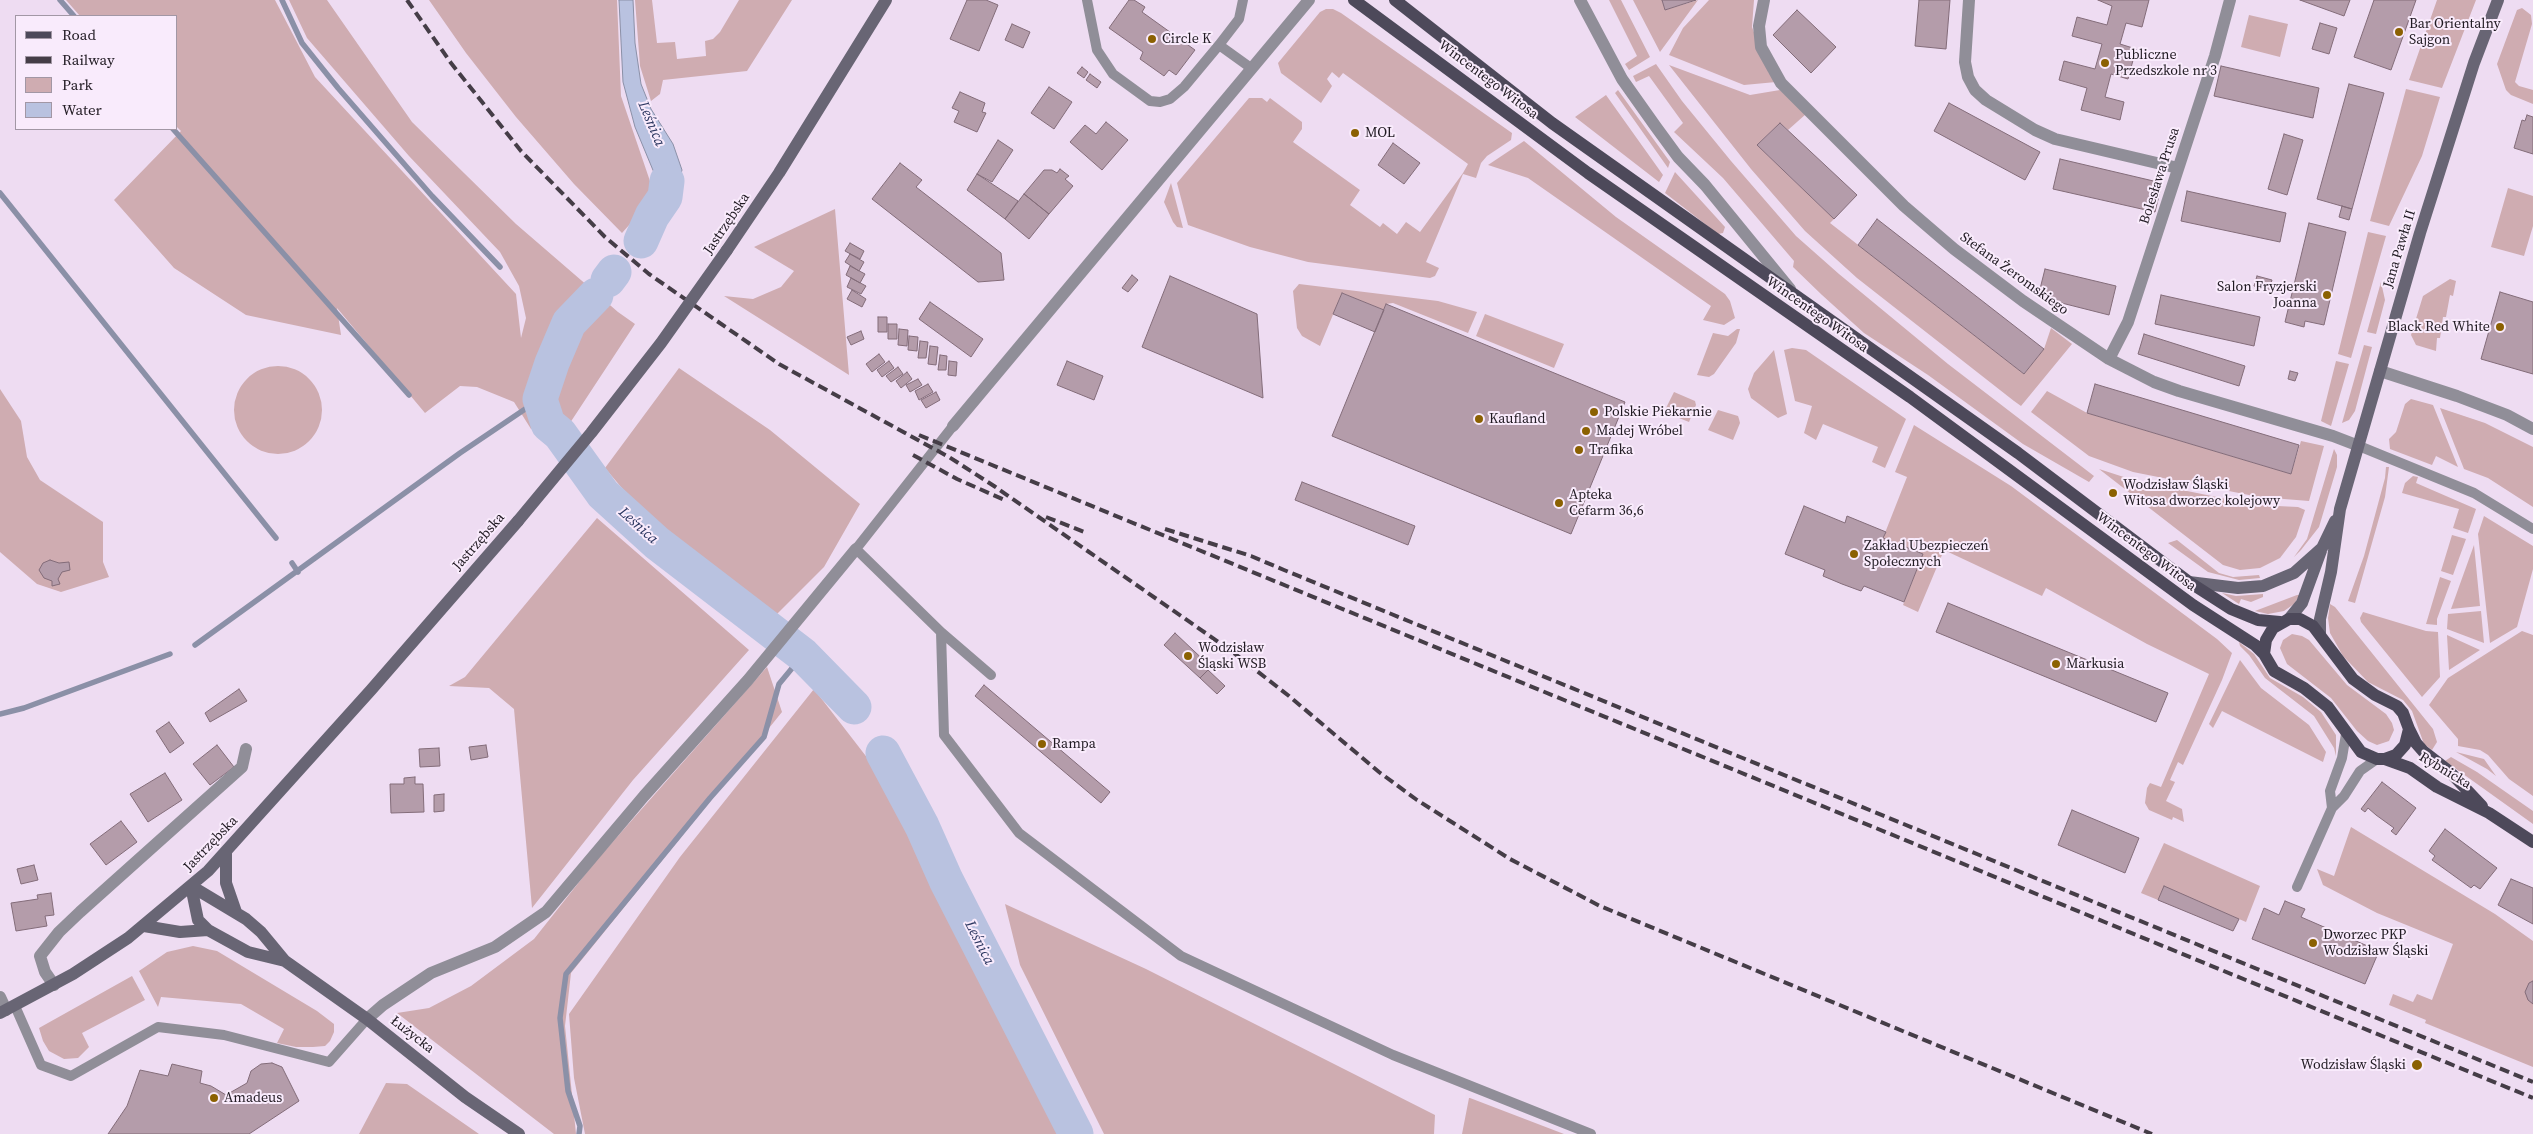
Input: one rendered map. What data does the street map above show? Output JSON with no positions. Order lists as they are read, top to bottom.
{
  "streets": {
    "main road": [
      "Wincentego Witosa",
      "Jastrzębska",
      "Jana Pawła II",
      "Rybnicka",
      "Łużycka"
    ],
    "street": ["Bolesława Prusa", "Stefana Żeromskiego"]
  },
  "crossings": [
    ["Wincentego Witosa", "Jana Pawła II"],
    ["Wincentego Witosa", "Rybnicka"],
    ["Bolesława Prusa", "Stefana Żeromskiego"],
    ["Jastrzębska", "Łużycka"],
    ["Jana Pawła II", "Stefana Żeromskiego"],
    ["Jana Pawła II", "Rybnicka"]
  ],
  "water": ["Leśnica"],
  "places": [
    "Bar Orientalny Sajgon",
    "Circle K",
    "Publiczne Przedszkole nr 3",
    "MOL",
    "Salon Fryzjerski Joanna",
    "Black Red White",
    "Polskie Piekarnie",
    "Kaufland",
    "Madej Wróbel",
    "Trafika",
    "Wodzisław Śląski Witosa dworzec kolejowy",
    "Apteka Cefarm 36,6",
    "Zakład Ubezpieczeń Społecznych",
    "Wodzisław Śląski WSB",
    "Markusia",
    "Rampa",
    "Dworzec PKP Wodzisław Śląski",
    "Wodzisław Śląski",
    "Amadeus"
  ],
  "legend": [
    "Road",
    "Railway",
    "Park",
    "Water"
  ]
}
